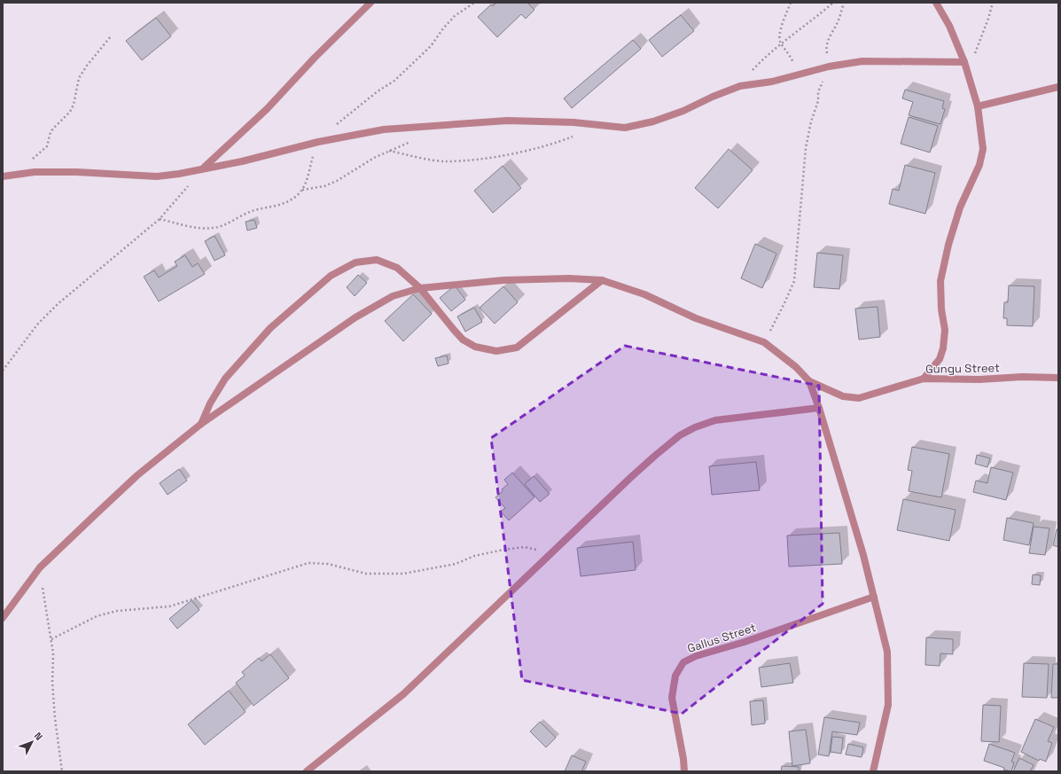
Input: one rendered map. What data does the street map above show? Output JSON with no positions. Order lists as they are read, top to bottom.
{
  "streets": {
    "street": ["Gungu Street", "Gallus Street"]
  },
  "north": "top right"
}
